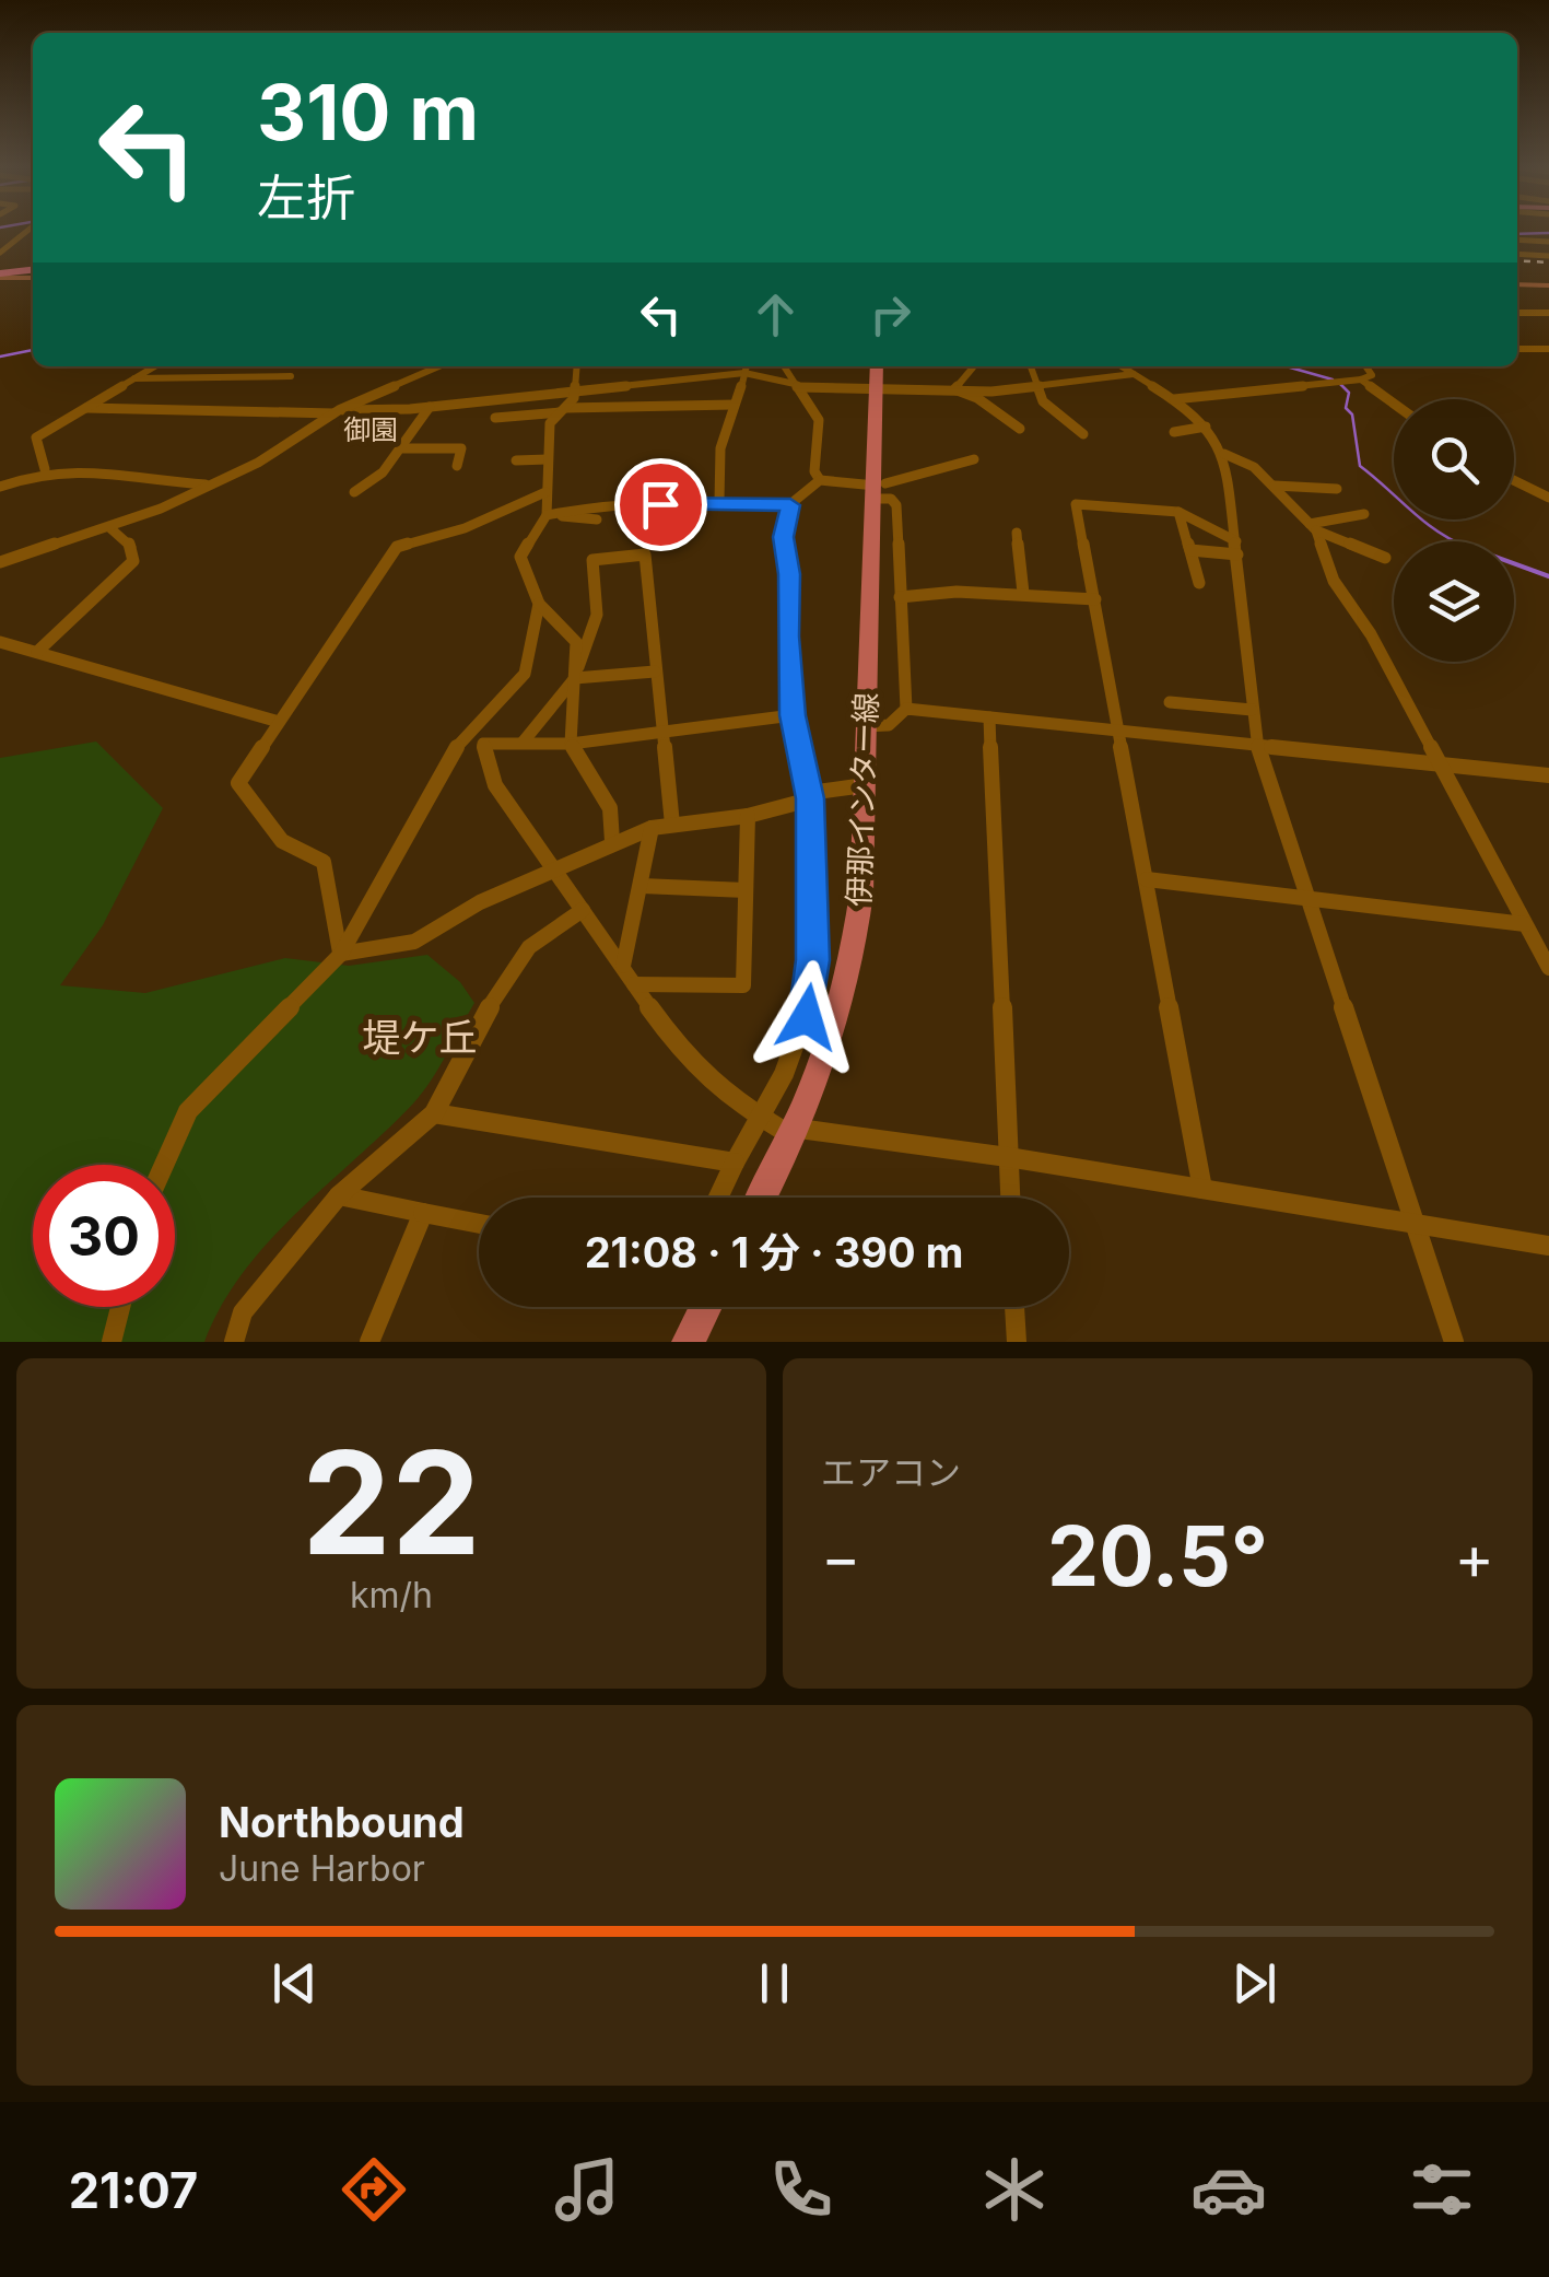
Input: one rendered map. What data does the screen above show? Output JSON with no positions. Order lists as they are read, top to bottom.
{
  "streets": {
    "main road": ["伊那インター線"]
  },
  "districts": ["御園", "堤ケ丘"],
  "page": {
    "turn": ["310 m", "左折"],
    "limit": "30",
    "trip": "21:08 · 1 分 · 390 m",
    "tile": [
      ["22", "km/h"],
      "エアコン"
    ],
    "heat": ["−", "20.5°", "+"],
    "song": ["Northbound", "June Harbor"],
    "tabs": "21:07"
  }
}
